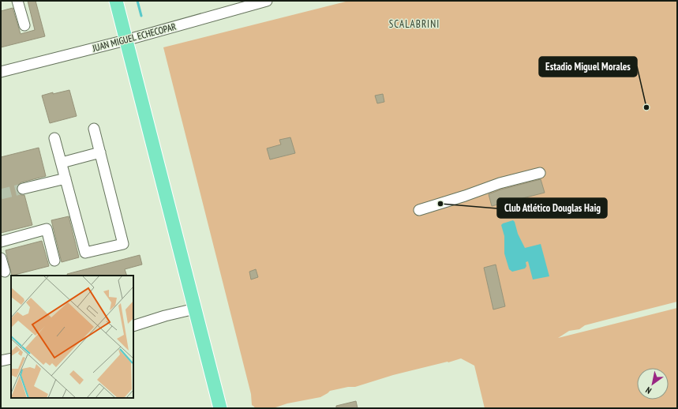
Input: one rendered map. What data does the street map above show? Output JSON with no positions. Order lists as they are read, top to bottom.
{
  "streets": {
    "street": ["JUAN MIGUEL ECHECOPAR"]
  },
  "districts": ["SCALABRINI"],
  "places": ["Estadio Miguel Morales", "Club Atlético Douglas Haig"],
  "north": "bottom left"
}
